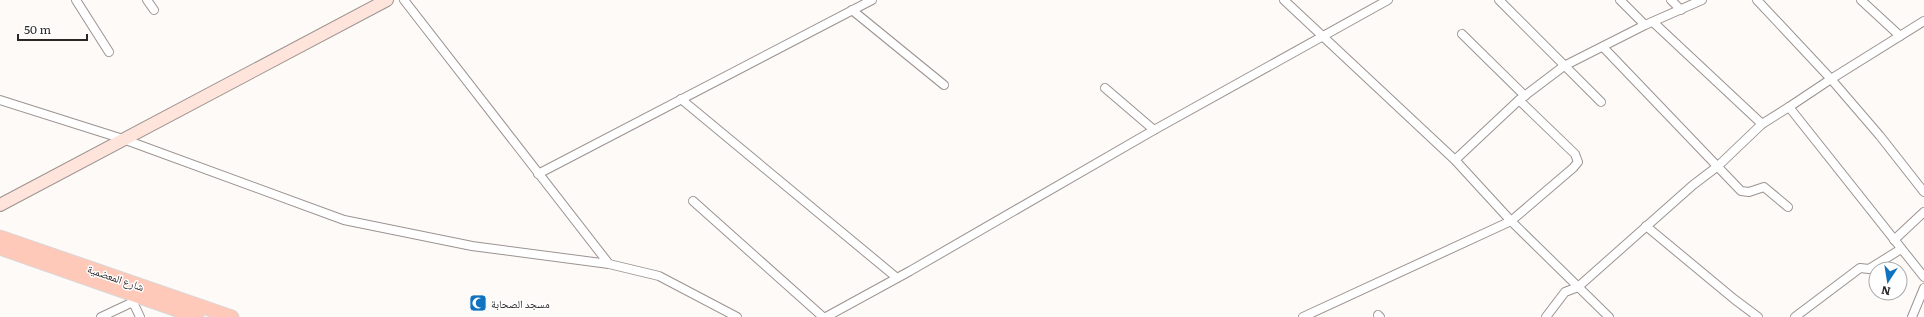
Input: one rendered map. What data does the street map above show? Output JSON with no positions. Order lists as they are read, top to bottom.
{
  "streets": {
    "main road": ["شارع المعضمية"]
  },
  "places": {
    "mosque": ["مسجد الصحابة"]
  },
  "scale_bar": "50 m",
  "north": "bottom"
}
